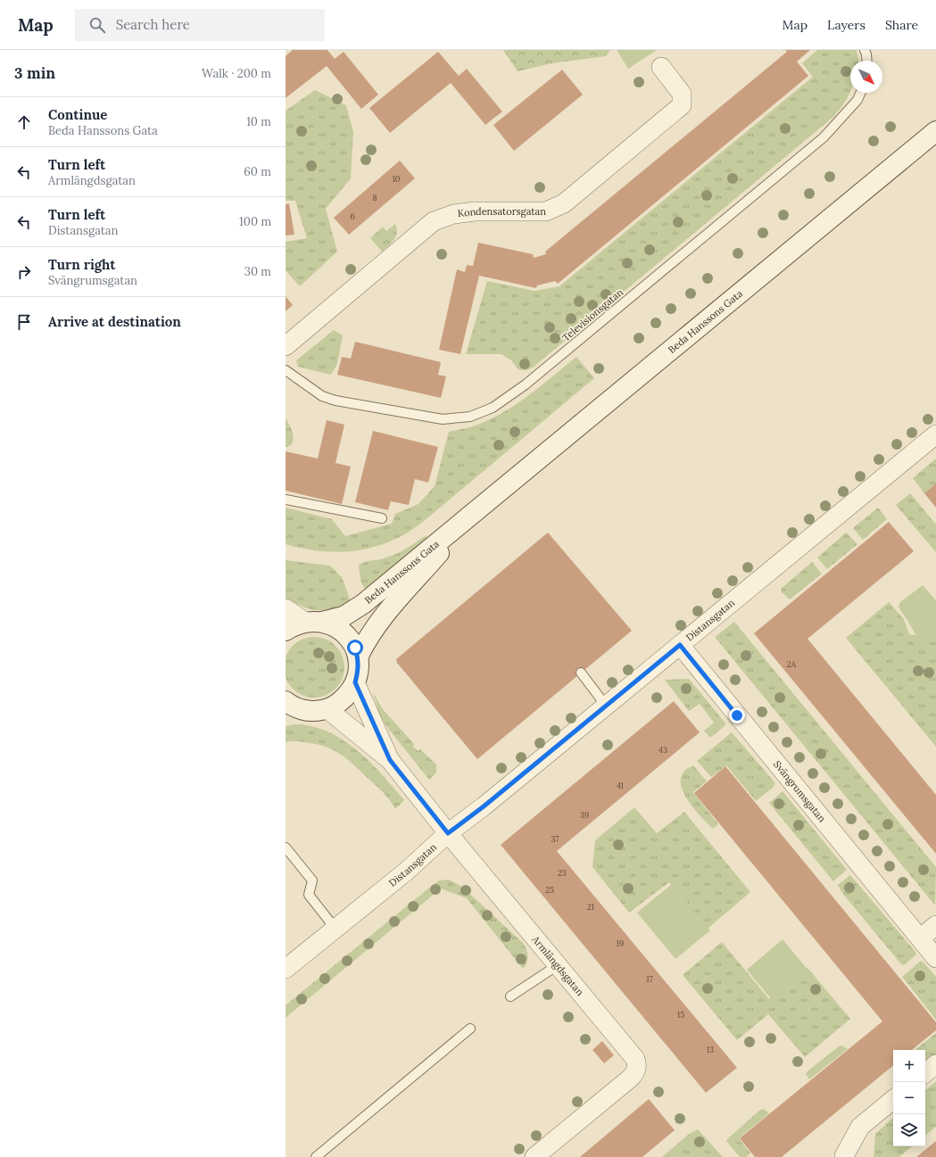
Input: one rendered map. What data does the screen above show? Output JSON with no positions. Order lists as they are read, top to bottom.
{
  "streets": {
    "street": [
      "Kondensatorsgatan",
      "Beda Hanssons Gata",
      "Distansgatan",
      "Svängrumsgatan",
      "Armlängdsgatan"
    ],
    "lane": ["Televisionsgatan"]
  },
  "crossings": [
    ["Beda Hanssons Gata", "Armlängdsgatan"],
    ["Distansgatan", "Svängrumsgatan"],
    ["Distansgatan", "Armlängdsgatan"]
  ],
  "house_numbers": [
    "10",
    "8",
    "6",
    "2A",
    "43",
    "41",
    "39",
    "37",
    "23",
    "25",
    "21",
    "19",
    "17",
    "15",
    "13"
  ],
  "north": "bottom right",
  "page": {
    "header": "Map",
    "search": "Search here",
    "nav": ["Map", "Layers", "Share"],
    "heading": ["3 min", "Walk · 200 m"],
    "list": [
      ["Continue", "Beda Hanssons Gata", "10 m"],
      ["Turn left", "Armlängdsgatan", "60 m"],
      ["Turn left", "Distansgatan", "100 m"],
      ["Turn right", "Svängrumsgatan", "30 m"],
      "Arrive at destination"
    ],
    "map_buttons": ["+", "−"]
  }
}
